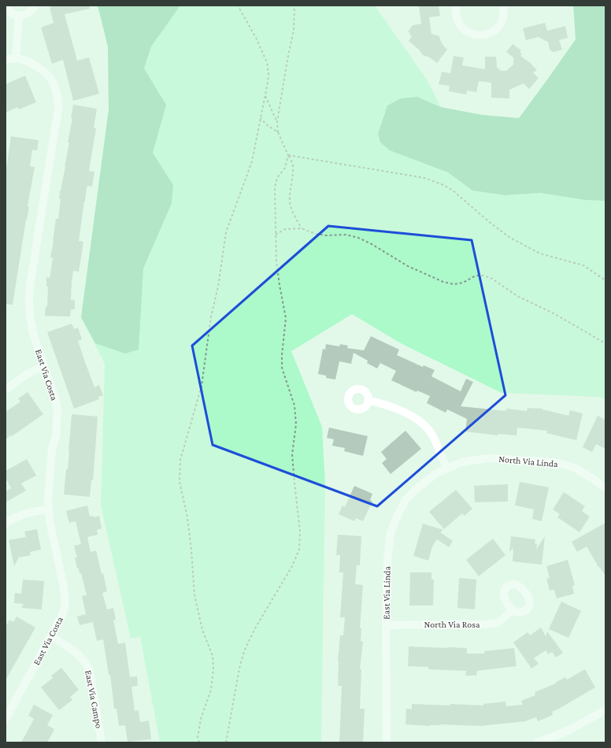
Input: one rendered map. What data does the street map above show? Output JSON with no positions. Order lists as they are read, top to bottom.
{
  "streets": {
    "street": [
      "East Via Costa",
      "North Via Linda",
      "East Via Linda",
      "North Via Rosa",
      "East Via Campo"
    ]
  },
  "crossings": [
    ["East Via Costa", "East Via Campo"],
    ["North Via Linda", "East Via Linda"],
    ["East Via Linda", "North Via Rosa"]
  ]
}
